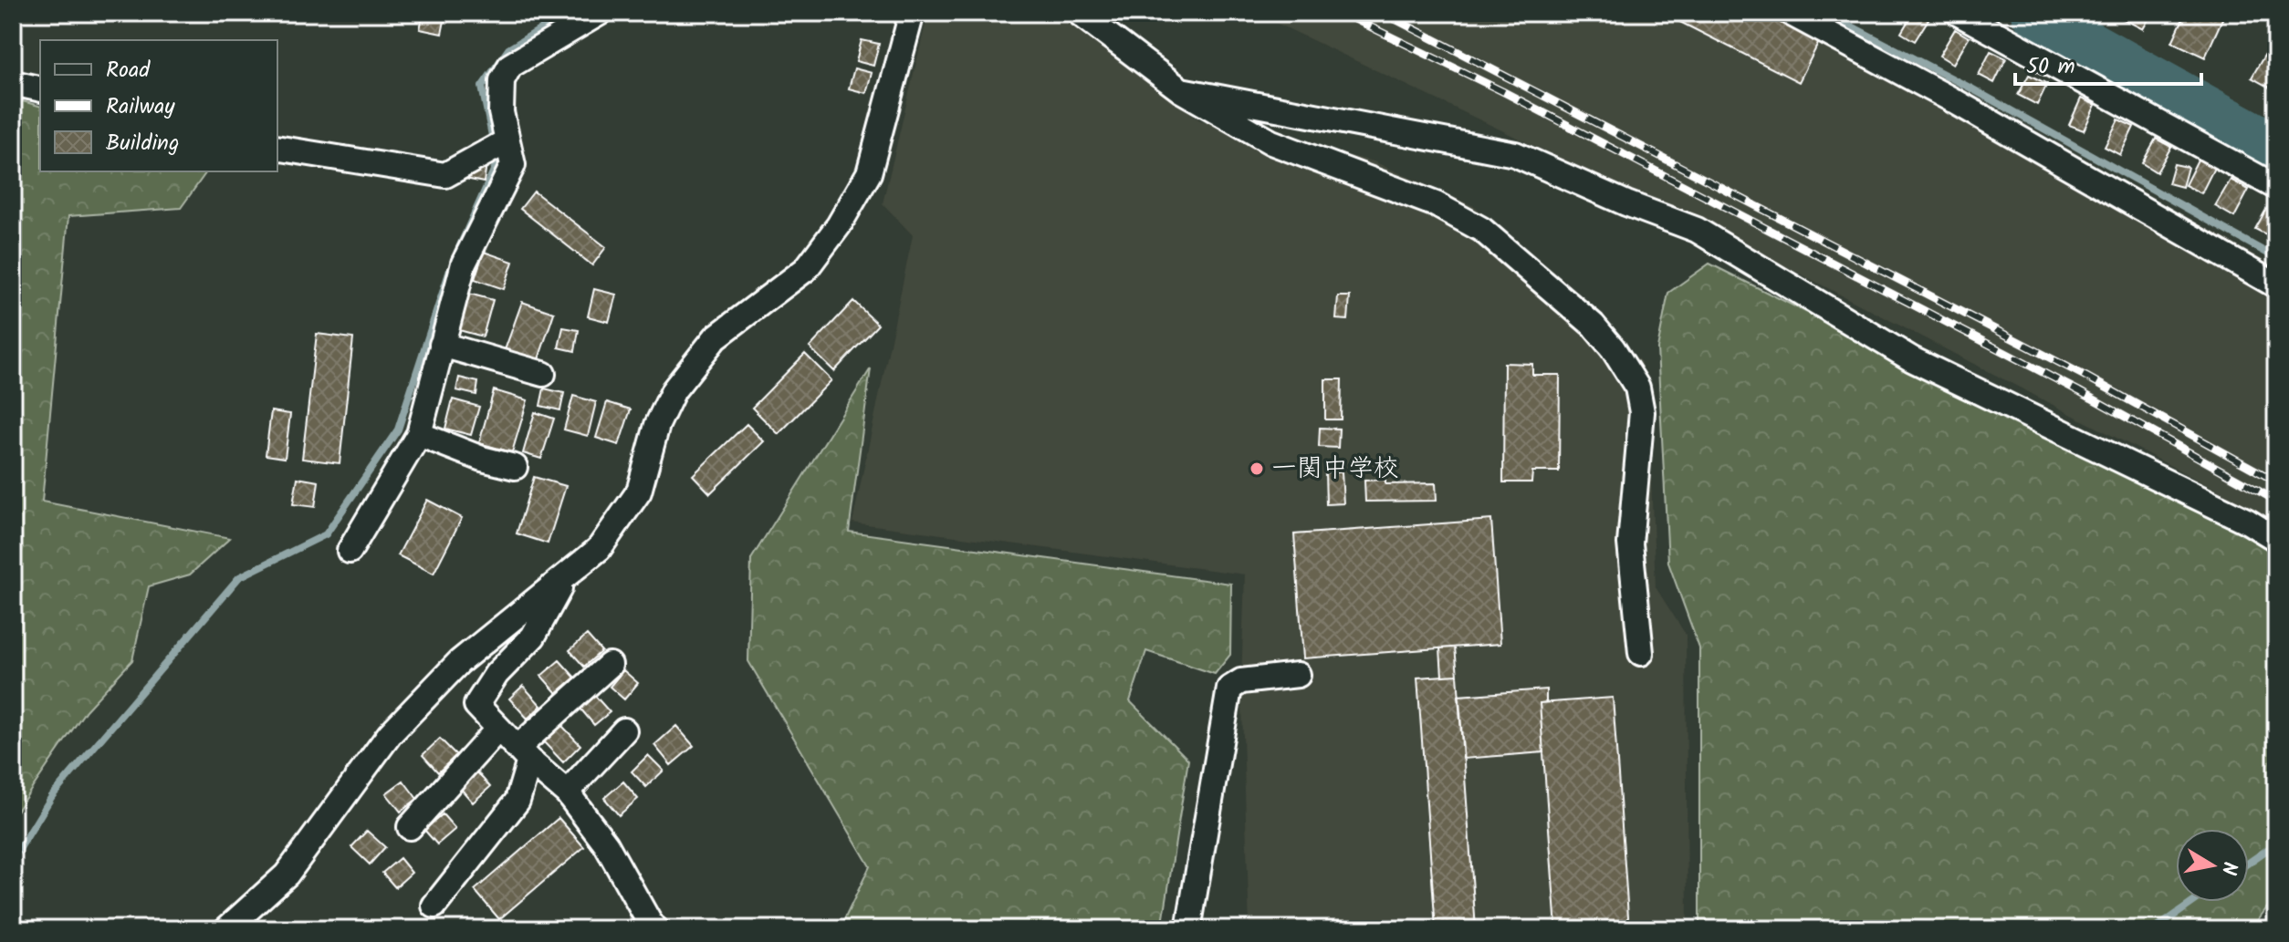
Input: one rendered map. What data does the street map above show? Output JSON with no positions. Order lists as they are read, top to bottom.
{
  "places": ["一関中学校"],
  "legend": ["Road", "Railway", "Building"],
  "scale_bar": "50 m",
  "north": "right"
}
